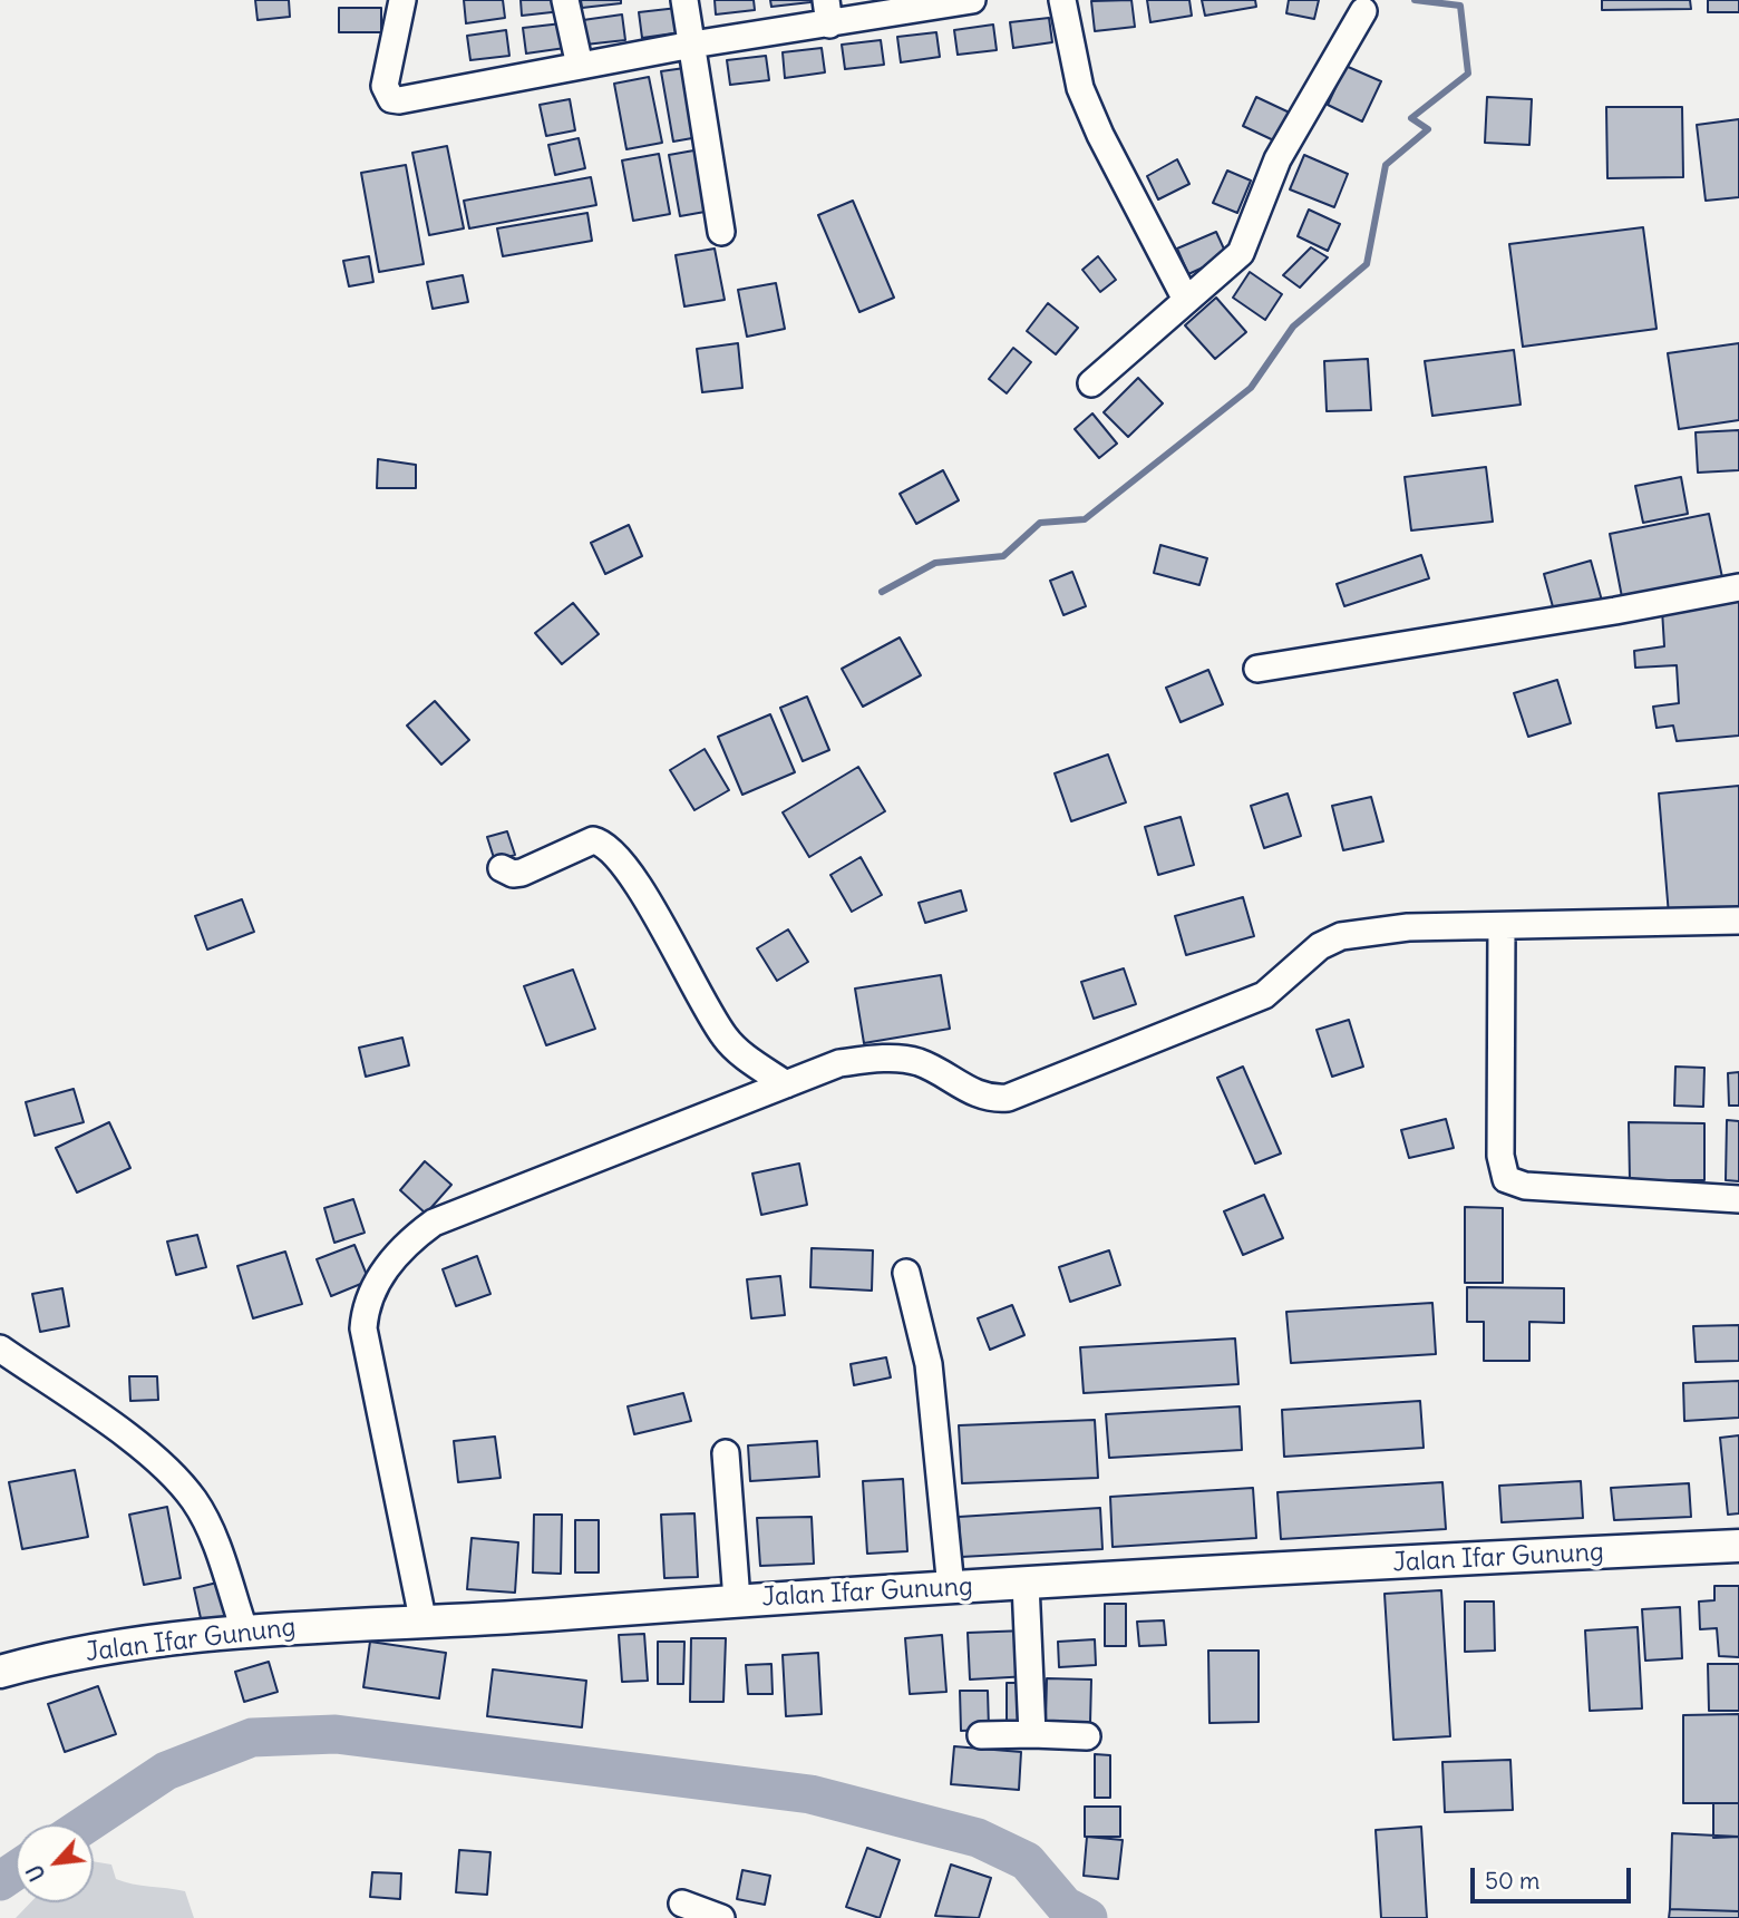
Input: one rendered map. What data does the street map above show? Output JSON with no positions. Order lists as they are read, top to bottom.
{
  "streets": {
    "street": ["Jalan Ifar Gunung"]
  },
  "scale_bar": "50 m",
  "north": "bottom left"
}
